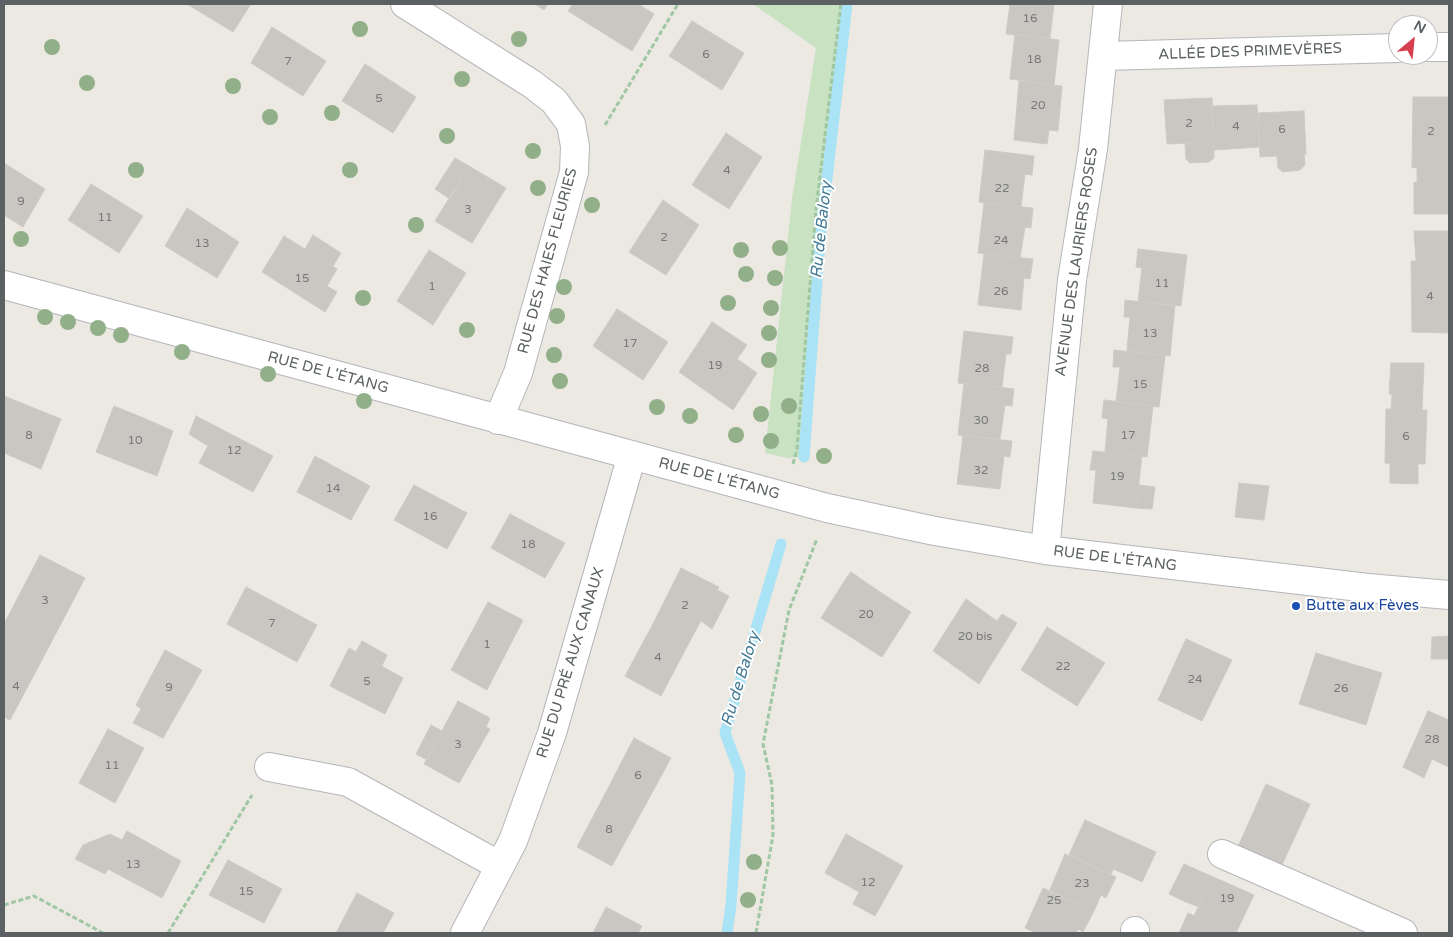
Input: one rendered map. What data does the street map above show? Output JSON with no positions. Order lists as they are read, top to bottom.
{
  "streets": {
    "street": [
      "ALLÉE DES PRIMEVÈRES",
      "RUE DES HAIES FLEURIES",
      "AVENUE DES LAURIERS ROSES",
      "RUE DE L'ÉTANG",
      "RUE DU PRÉ AUX CANAUX"
    ]
  },
  "crossings": [
    ["ALLÉE DES PRIMEVÈRES", "AVENUE DES LAURIERS ROSES"],
    ["RUE DES HAIES FLEURIES", "RUE DE L'ÉTANG"],
    ["AVENUE DES LAURIERS ROSES", "RUE DE L'ÉTANG"],
    ["RUE DE L'ÉTANG", "RUE DU PRÉ AUX CANAUX"]
  ],
  "water": ["Ru de Balory"],
  "places": ["Butte aux Fèves"],
  "house_numbers": [
    "16",
    "6",
    "18",
    "7",
    "5",
    "20",
    "2",
    "4",
    "6",
    "2",
    "4",
    "22",
    "9",
    "3",
    "11",
    "2",
    "24",
    "13",
    "15",
    "11",
    "1",
    "26",
    "4",
    "13",
    "17",
    "19",
    "28",
    "15",
    "30",
    "8",
    "17",
    "6",
    "10",
    "12",
    "32",
    "19",
    "14",
    "16",
    "18",
    "3",
    "2",
    "20",
    "7",
    "20 bis",
    "1",
    "4",
    "22",
    "24",
    "5",
    "4",
    "9",
    "26",
    "28",
    "3",
    "11",
    "6",
    "8",
    "13",
    "12",
    "23",
    "15",
    "19",
    "25"
  ],
  "north": "top right"
}
